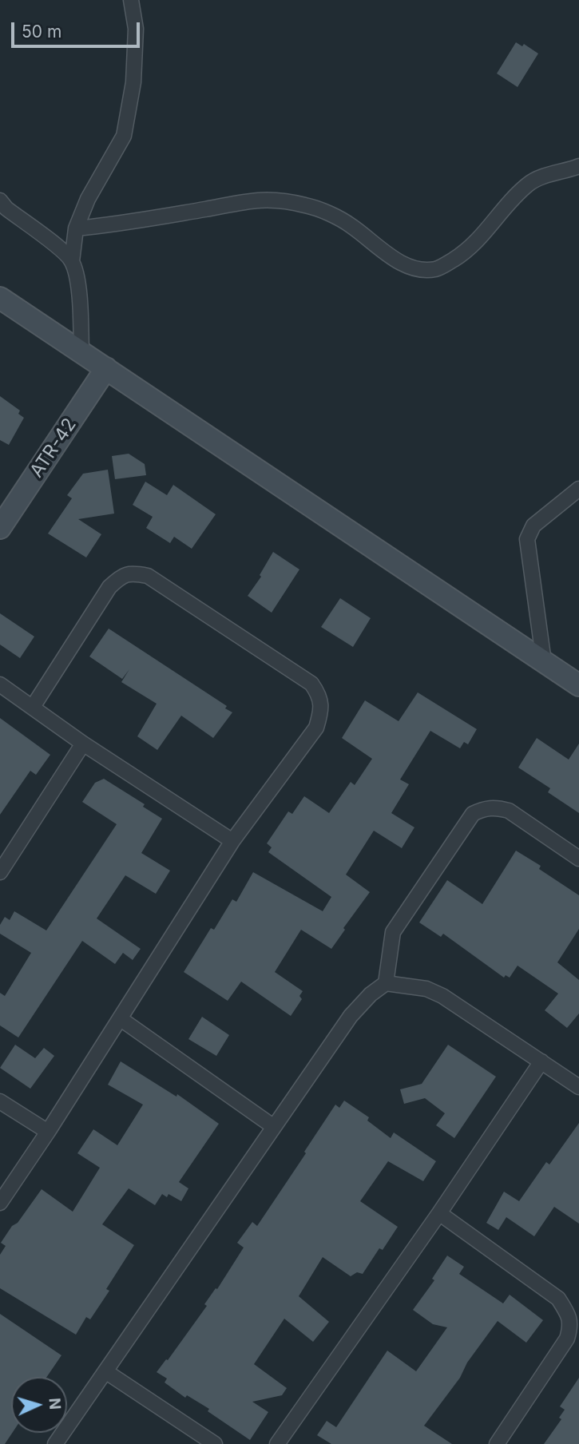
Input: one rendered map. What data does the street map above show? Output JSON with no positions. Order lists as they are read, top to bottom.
{
  "streets": {
    "main road": ["ATR-42"]
  },
  "scale_bar": "50 m",
  "north": "right"
}
